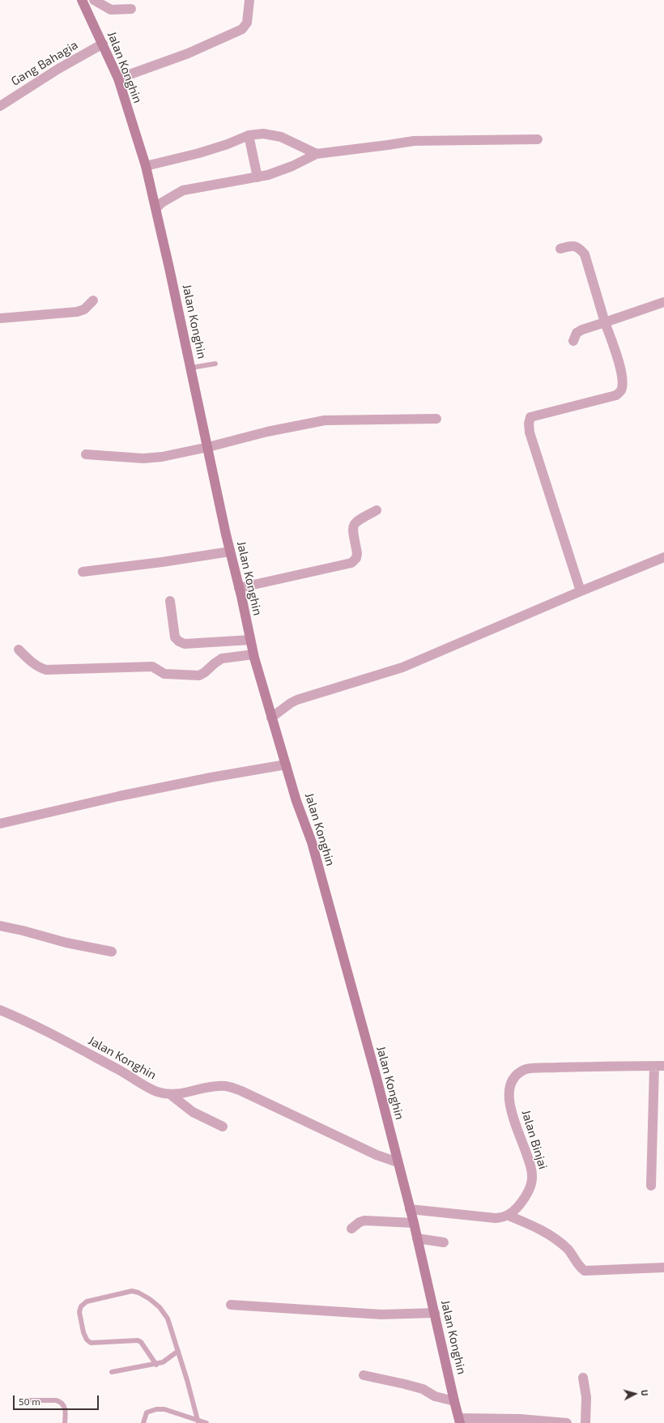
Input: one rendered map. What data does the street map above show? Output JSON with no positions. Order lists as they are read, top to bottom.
{
  "streets": {
    "street": ["Gang Bahagia", "Jalan Konghin", "Jalan Binjai"]
  },
  "crossings": [
    ["Gang Bahagia", "Jalan Konghin"]
  ],
  "scale_bar": "50 m",
  "north": "right"
}
